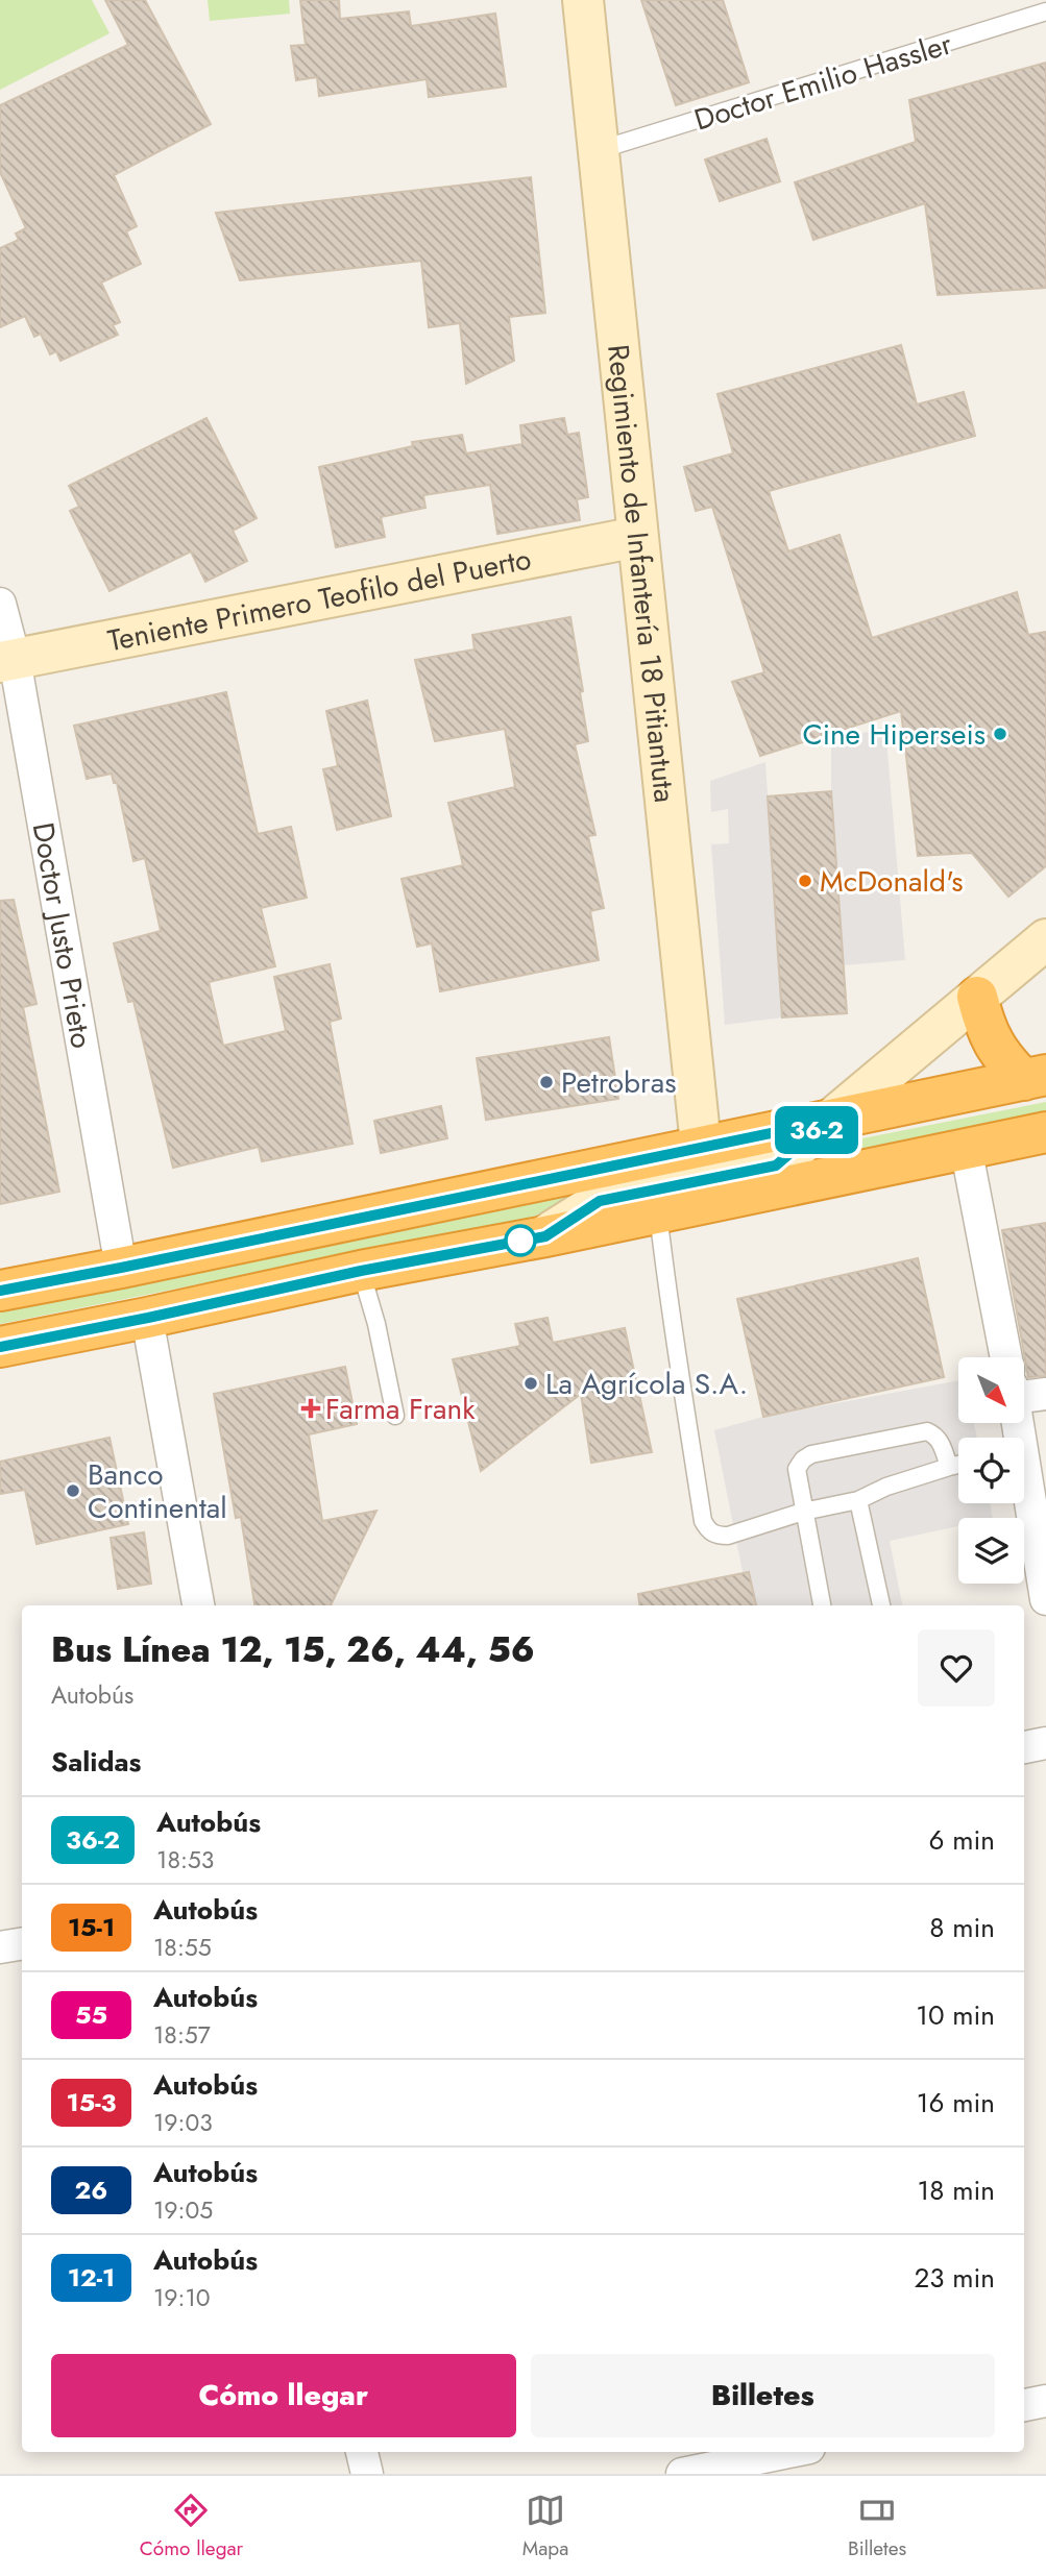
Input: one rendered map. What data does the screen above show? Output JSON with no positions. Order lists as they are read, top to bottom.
{
  "streets": {
    "street": ["Regimiento de Infantería 18 Pitiantuta", "Teniente Primero Teofilo del Puerto", "Doctor Justo Prieto"],
    "lane": ["Doctor Emilio Hassler"]
  },
  "crossings": [
    ["Doctor Emilio Hassler", "Regimiento de Infantería 18 Pitiantuta"],
    ["Regimiento de Infantería 18 Pitiantuta", "Teniente Primero Teofilo del Puerto"],
    ["Teniente Primero Teofilo del Puerto", "Doctor Justo Prieto"]
  ],
  "places": {
    "other": [
      "Cine Hiperseis",
      "McDonald's",
      "Petrobras",
      "La Agrícola S.A.",
      "Banco Continental"
    ],
    "health": ["Farma Frank"]
  },
  "lines": ["bus line 36-2"],
  "north": "bottom right",
  "page": {
    "on_map": "36-2",
    "heading": [
      ["Bus Línea 12, 15, 26, 44, 56", "Autobús"],
      "Salidas"
    ],
    "list": [
      {
        "mark": "36-2",
        "name": "Autobús",
        "note": "18:53",
        "value": "6 min"
      },
      {
        "mark": "15-1",
        "name": "Autobús",
        "note": "18:55",
        "value": "8 min"
      },
      {
        "mark": "55",
        "name": "Autobús",
        "note": "18:57",
        "value": "10 min"
      },
      {
        "mark": "15-3",
        "name": "Autobús",
        "note": "19:03",
        "value": "16 min"
      },
      {
        "mark": "26",
        "name": "Autobús",
        "note": "19:05",
        "value": "18 min"
      },
      {
        "mark": "12-1",
        "name": "Autobús",
        "note": "19:10",
        "value": "23 min"
      }
    ],
    "buttons": ["Cómo llegar", "Billetes"],
    "tabs": ["Cómo llegar", "Mapa", "Billetes"]
  }
}
